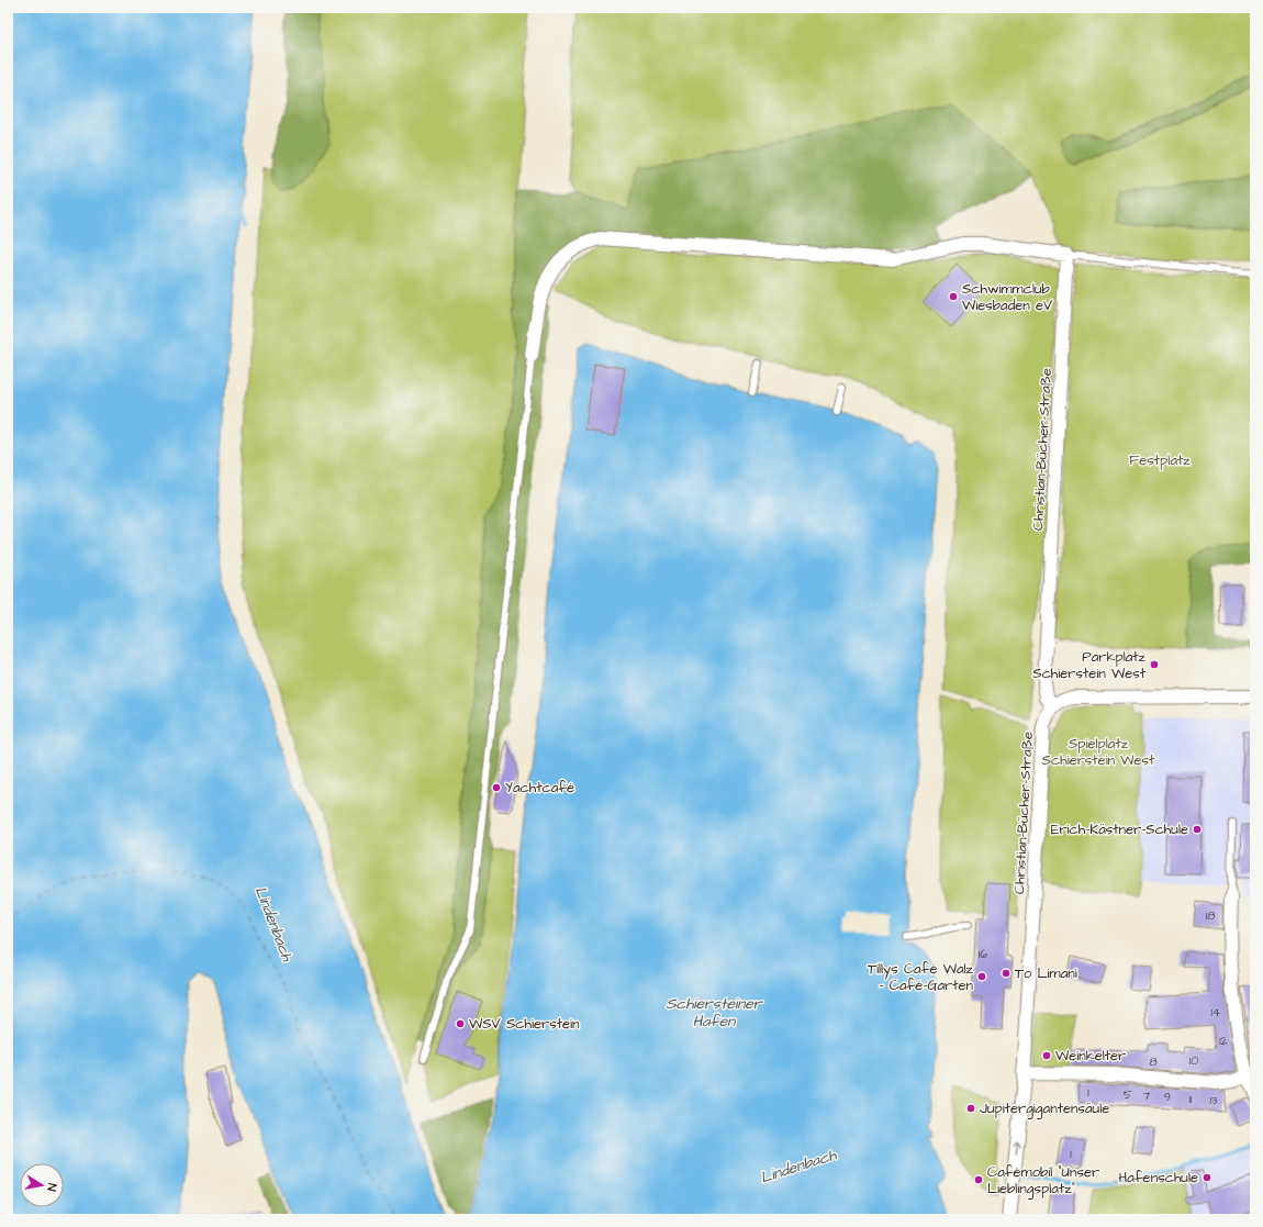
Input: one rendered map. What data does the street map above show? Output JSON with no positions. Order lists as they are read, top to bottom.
{
  "streets": {
    "street": ["Christian-Bücher-Straße"]
  },
  "water": ["Lindenbach", "Schiersteiner Hafen"],
  "parks": ["Festplatz", "Spielplatz Schierstein West"],
  "places": [
    "Schwimmclub Wiesbaden eV",
    "Parkplatz Schierstein West",
    "Yachtcafé",
    "Erich-Kästner-Schule",
    "To Limani",
    "Tillys Café Walz - Café-Garten",
    "WSV Schierstein",
    "Weinkelter",
    "Jupitergigantensäule",
    "Hafenschule",
    "Cafémobil \"Unser Lieblingsplatz\""
  ],
  "house_numbers": [
    "18",
    "16",
    "14",
    "12",
    "10",
    "8",
    "1",
    "5",
    "7",
    "9",
    "11",
    "13",
    "1"
  ],
  "north": "right"
}
